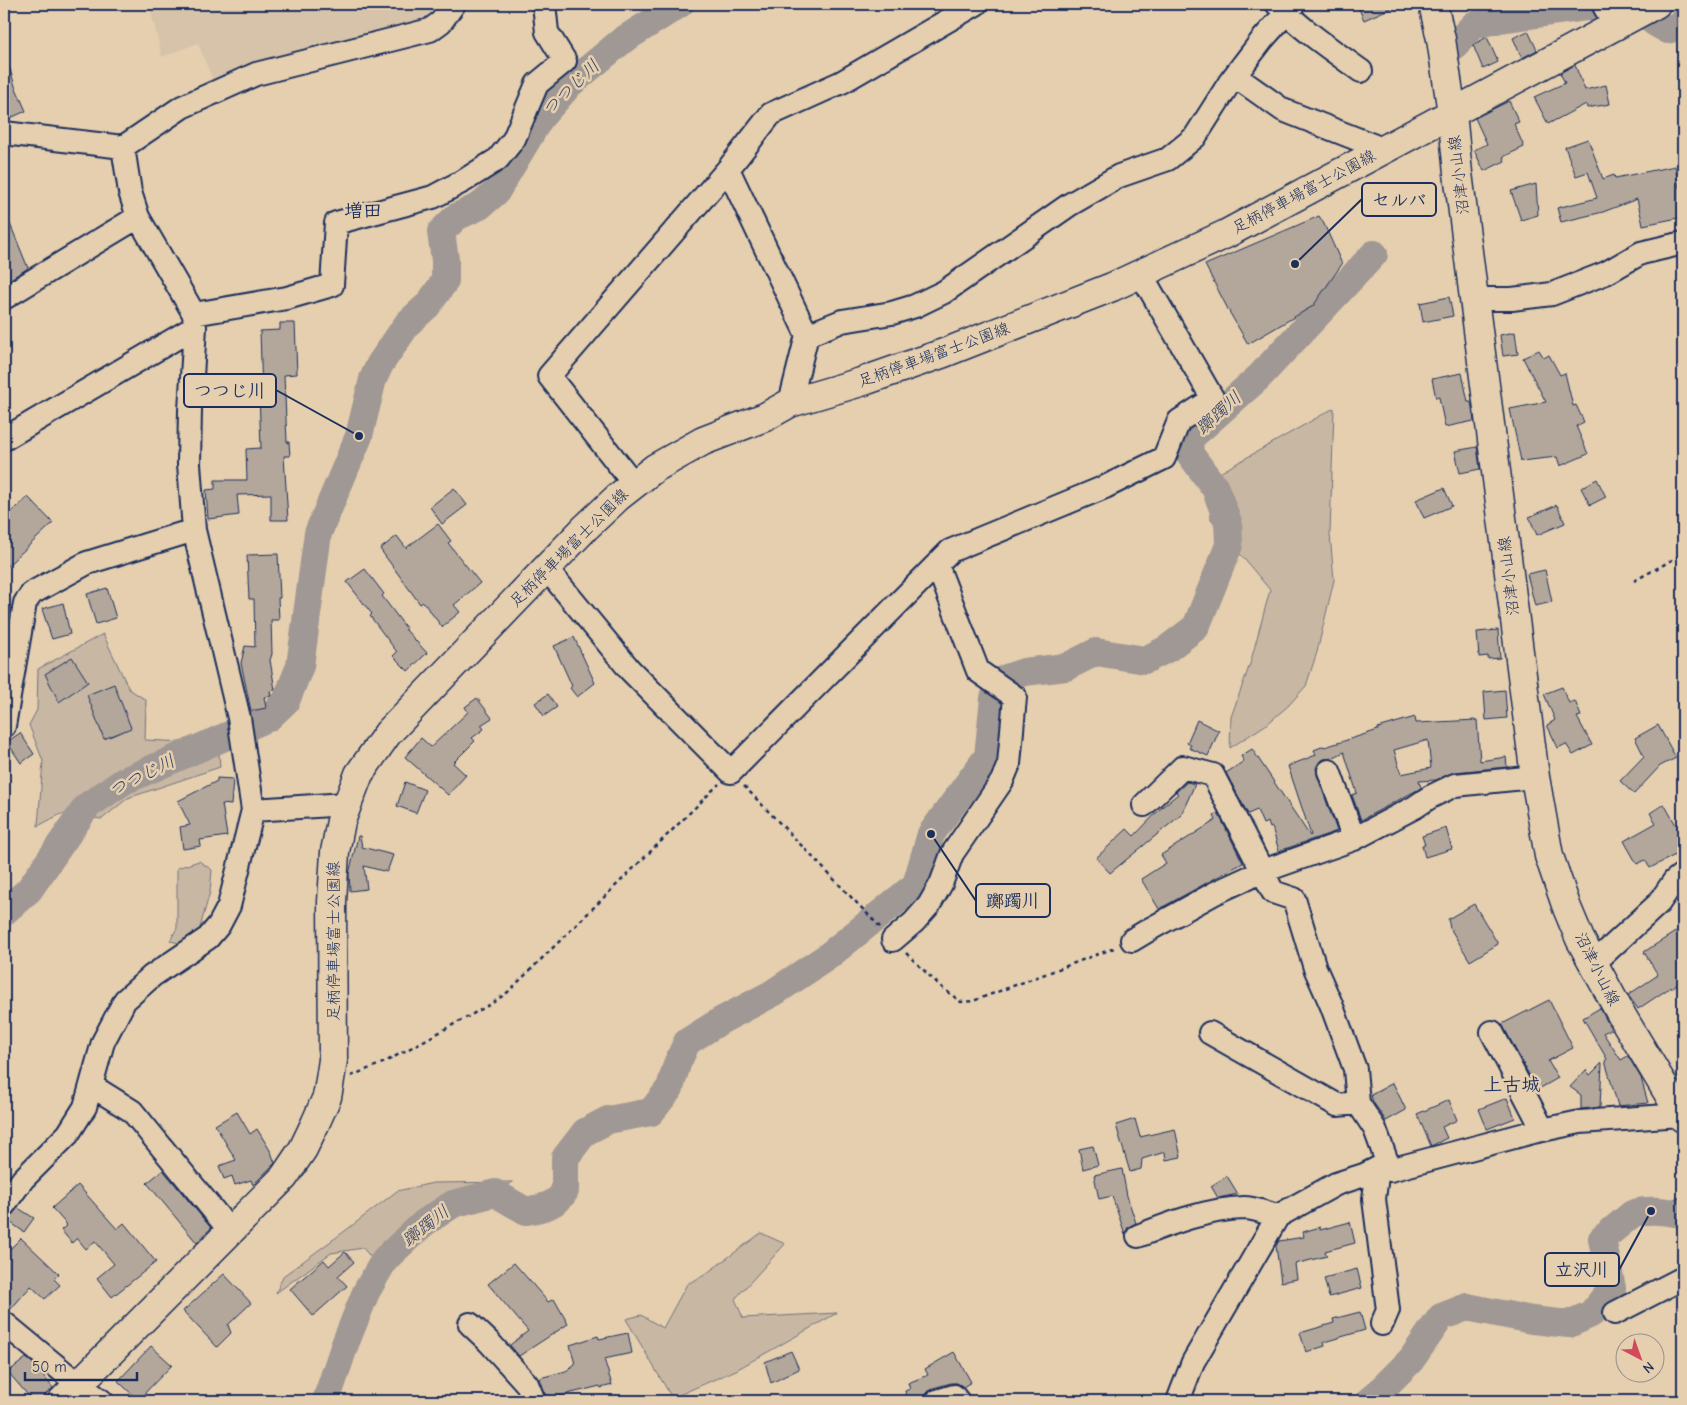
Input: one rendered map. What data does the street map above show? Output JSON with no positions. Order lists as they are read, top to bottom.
{
  "streets": {
    "main road": ["沼津小山線", "足柄停車場富士公園線"]
  },
  "crossings": [
    ["沼津小山線", "足柄停車場富士公園線"]
  ],
  "districts": ["増田", "上古城"],
  "water": ["つつじ川", "躑躅川"],
  "places": [
    "セルバ",
    "つつじ川",
    "躑躅川",
    "立沢川"
  ],
  "scale_bar": "50 m",
  "north": "bottom right"
}
